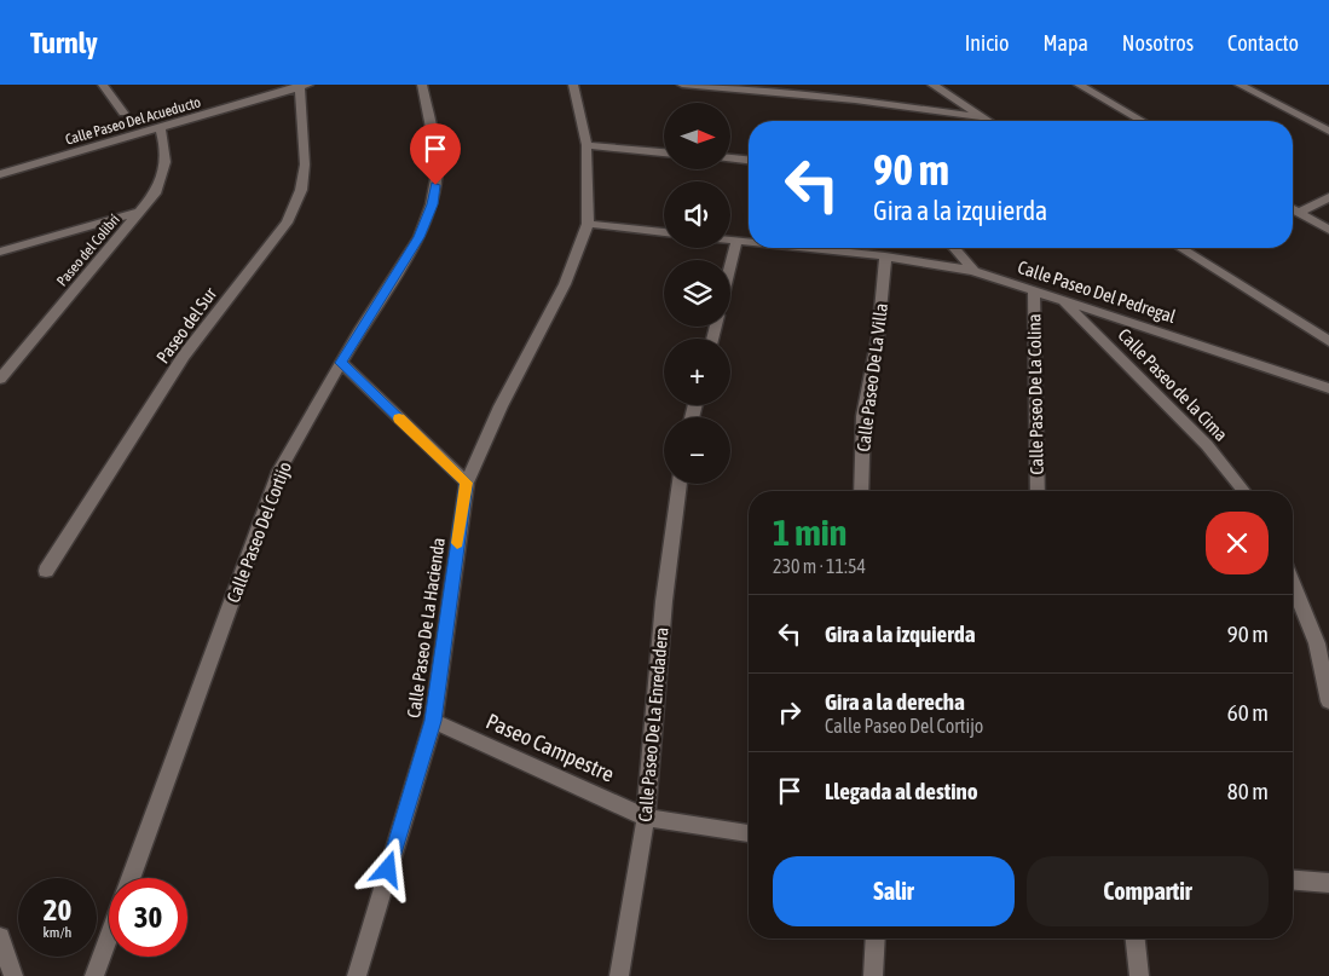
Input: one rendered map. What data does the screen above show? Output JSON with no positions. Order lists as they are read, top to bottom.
{
  "streets": {
    "street": [
      "Calle Paseo Del Acueducto",
      "Paseo del Colibrí",
      "Calle Paseo Del Pedregal",
      "Paseo del Sur",
      "Calle Paseo De La Villa",
      "Calle Paseo de la Cima",
      "Calle Paseo De La Colina",
      "Calle Paseo Del Cortijo",
      "Calle Paseo De La Hacienda",
      "Calle Paseo De La Enredadera",
      "Paseo Campestre"
    ]
  },
  "crossings": [
    ["Calle Paseo Del Acueducto", "Paseo del Colibrí"],
    ["Calle Paseo Del Acueducto", "Paseo del Sur"],
    ["Calle Paseo Del Pedregal", "Calle Paseo De La Villa"],
    ["Calle Paseo Del Pedregal", "Calle Paseo de la Cima"],
    ["Calle Paseo Del Pedregal", "Calle Paseo De La Colina"],
    ["Calle Paseo De La Hacienda", "Paseo Campestre"],
    ["Calle Paseo De La Enredadera", "Paseo Campestre"]
  ],
  "north": "right",
  "page": {
    "header": "Turnly",
    "nav": [
      "Inicio",
      "Mapa",
      "Nosotros",
      "Contacto"
    ],
    "map_buttons": ["+", "−"],
    "turn": ["90 m", "Gira a la izquierda"],
    "heading": ["1 min", "230 m · 11:54"],
    "list": [
      {
        "name": "Gira a la izquierda",
        "value": "90 m"
      },
      {
        "name": "Gira a la derecha",
        "note": "Calle Paseo Del Cortijo",
        "value": "60 m"
      },
      {
        "name": "Llegada al destino",
        "value": "80 m"
      }
    ],
    "buttons": ["Salir", "Compartir"],
    "speed": "20 km/h",
    "limit": "30"
  }
}
